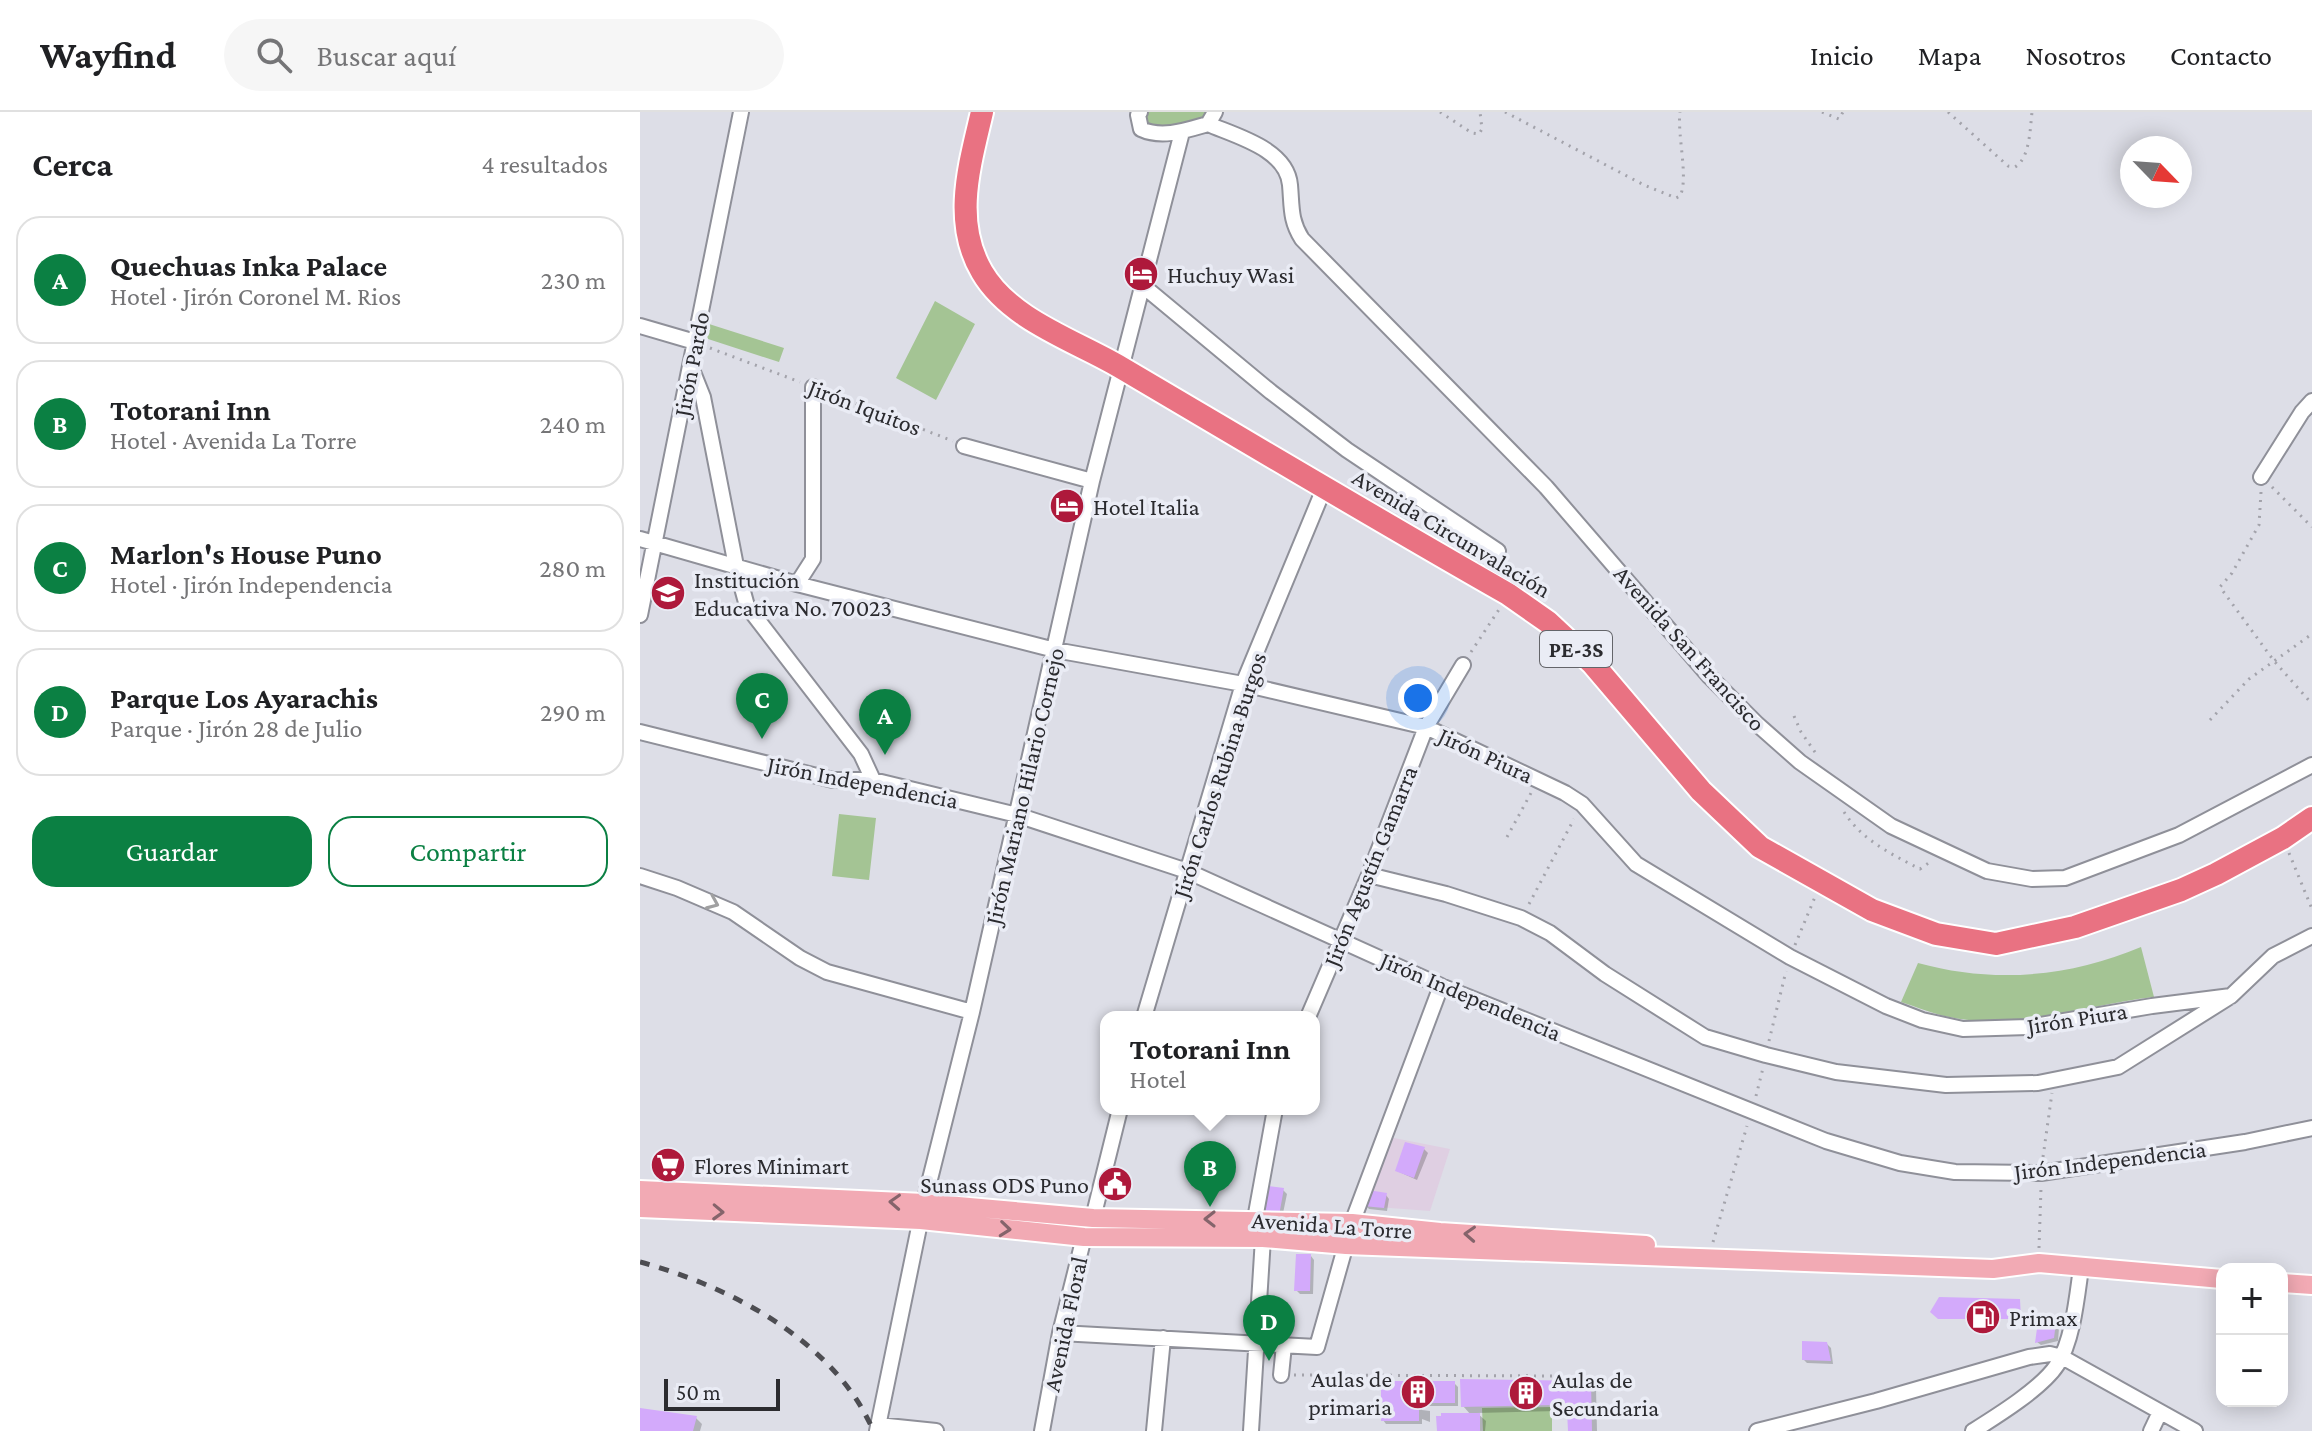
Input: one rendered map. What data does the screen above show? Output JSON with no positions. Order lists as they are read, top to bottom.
{
  "streets": {
    "highway": ["Avenida Circunvalación", "PE-3S"],
    "main road": ["Avenida La Torre"],
    "street": [
      "Jirón Pardo",
      "Avenida San Francisco",
      "Jirón Piura",
      "Jirón Carlos Rubina Burgos",
      "Jirón Independencia",
      "Jirón Mariano Hilario Cornejo",
      "Jirón Agustín Gamarra",
      "Avenida Floral"
    ],
    "path": ["Jirón Iquitos"]
  },
  "crossings": [
    ["Jirón Pardo", "Jirón Iquitos"],
    ["Jirón Pardo", "Jirón Piura"],
    ["Avenida Circunvalación", "Jirón Carlos Rubina Burgos"],
    ["Avenida Circunvalación", "Jirón Mariano Hilario Cornejo"],
    ["Jirón Piura", "Jirón Carlos Rubina Burgos"],
    ["Jirón Piura", "Jirón Mariano Hilario Cornejo"],
    ["Jirón Piura", "Jirón Agustín Gamarra"],
    ["Jirón Carlos Rubina Burgos", "Jirón Independencia"],
    ["Jirón Independencia", "Jirón Mariano Hilario Cornejo"],
    ["Jirón Independencia", "Jirón Agustín Gamarra"],
    ["Jirón Mariano Hilario Cornejo", "Avenida La Torre"],
    ["Avenida La Torre", "Avenida Floral"]
  ],
  "places": {
    "hotel": ["Huchuy Wasi", "Hotel Italia"],
    "school or university": ["Institución Educativa No. 70023"],
    "supermarket": ["Flores Minimart"],
    "public building": ["Sunass ODS Puno"],
    "fuel station": ["Primax"],
    "building": ["Aulas de primaria", "Aulas de Secundaria"]
  },
  "scale_bar": "50 m",
  "north": "bottom right",
  "page": {
    "header": "Wayfind",
    "search": "Buscar aquí",
    "nav": [
      "Inicio",
      "Mapa",
      "Nosotros",
      "Contacto"
    ],
    "heading": ["Cerca", "4 resultados"],
    "list": [
      {
        "mark": "A",
        "name": "Quechuas Inka Palace",
        "note": "Hotel · Jirón Coronel M. Rios",
        "value": "230 m"
      },
      {
        "mark": "B",
        "name": "Totorani Inn",
        "note": "Hotel · Avenida La Torre",
        "value": "240 m"
      },
      {
        "mark": "C",
        "name": "Marlon's House Puno",
        "note": "Hotel · Jirón Independencia",
        "value": "280 m"
      },
      {
        "mark": "D",
        "name": "Parque Los Ayarachis",
        "note": "Parque · Jirón 28 de Julio",
        "value": "290 m"
      }
    ],
    "pins": [
      "C",
      "A",
      "B",
      "D"
    ],
    "buttons": ["Guardar", "Compartir"],
    "popup": ["Totorani Inn", "Hotel"],
    "map_buttons": ["+", "−"],
    "scale": "50 m"
  }
}
